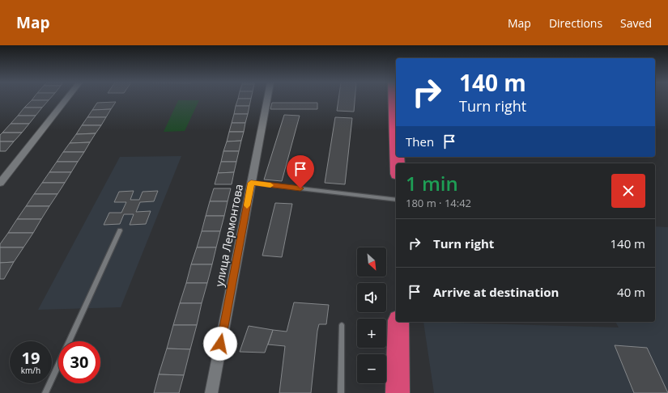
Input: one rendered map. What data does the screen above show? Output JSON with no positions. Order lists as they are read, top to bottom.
{
  "streets": {
    "street": ["улица Лермонтова"]
  },
  "north": "bottom right",
  "page": {
    "header": "Map",
    "nav": ["Map", "Directions", "Saved"],
    "turn": ["140 m", "Turn right"],
    "then": "Then",
    "heading": ["1 min", "180 m · 14:42"],
    "list": [
      {
        "name": "Turn right",
        "value": "140 m"
      },
      {
        "name": "Arrive at destination",
        "value": "40 m"
      }
    ],
    "map_buttons": ["+", "−"],
    "speed": "19 km/h",
    "limit": "30"
  }
}
